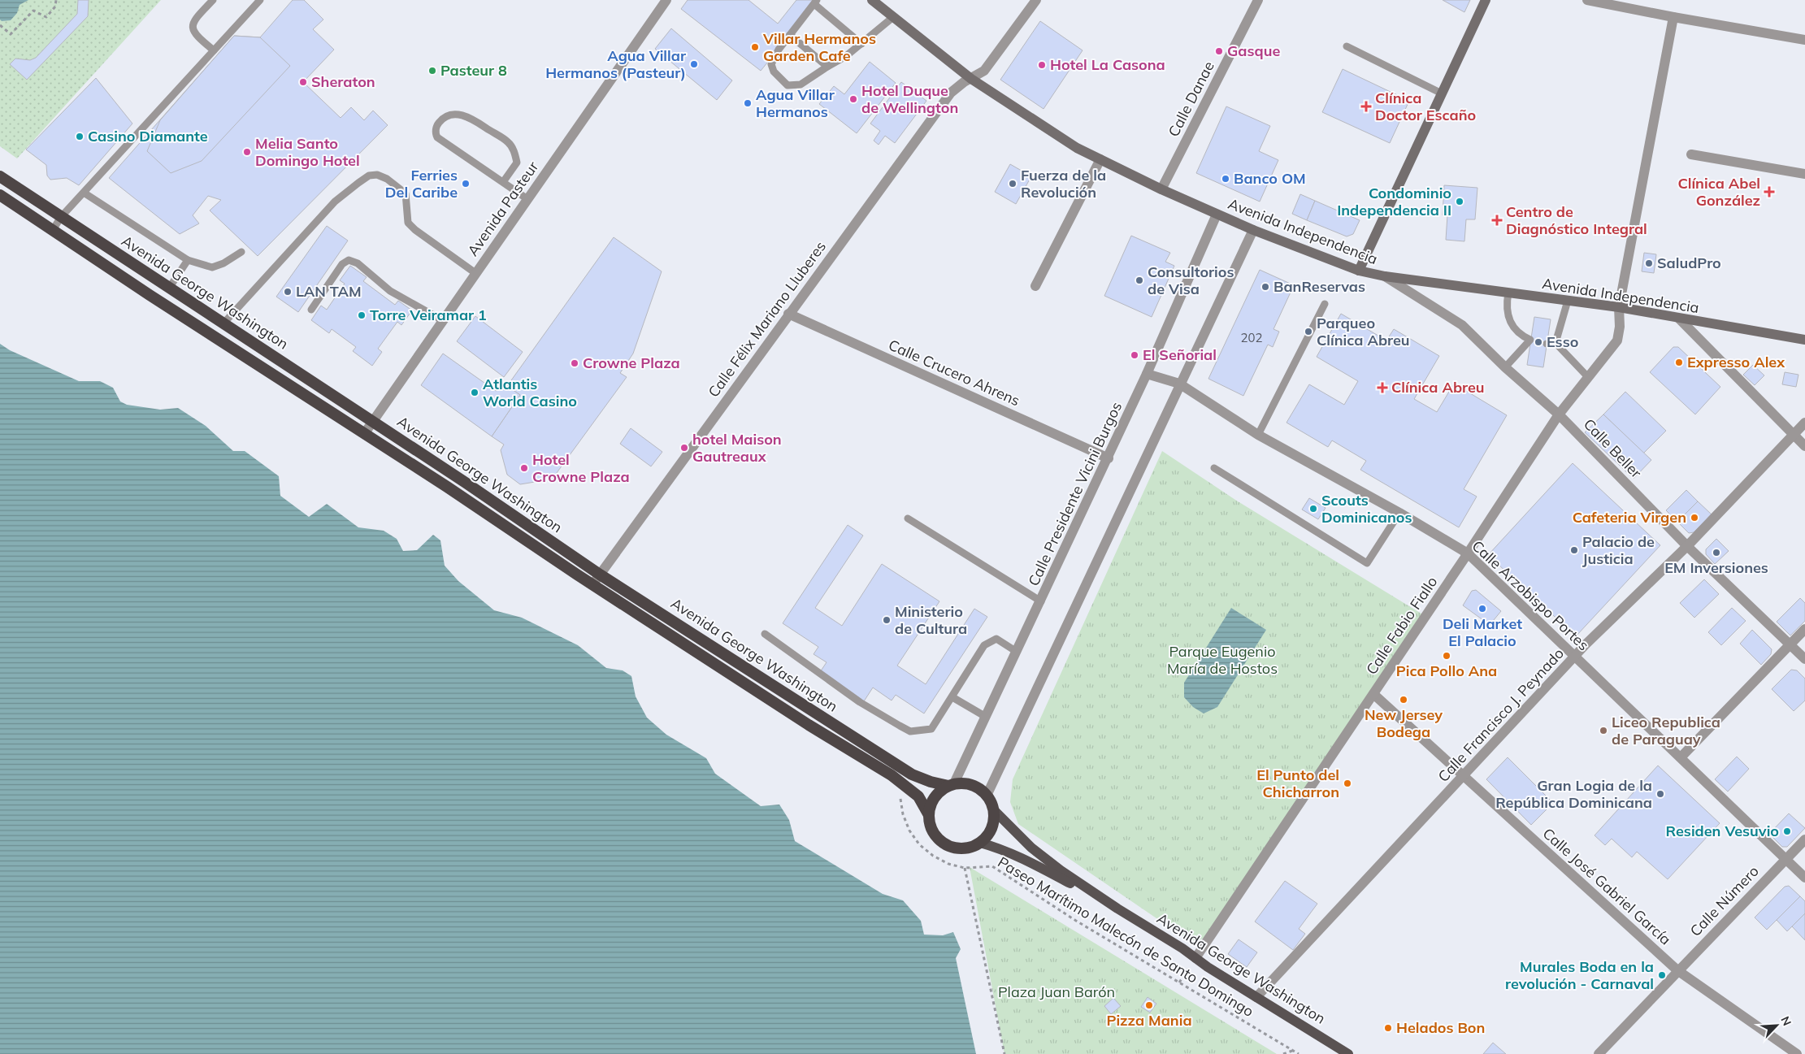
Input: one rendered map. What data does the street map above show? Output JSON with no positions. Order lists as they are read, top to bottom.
{
  "streets": {
    "highway": ["Avenida George Washington"],
    "main road": ["Avenida Independencia"],
    "street": [
      "Calle Danae",
      "Avenida Pasteur",
      "Calle Félix Mariano Lluberes",
      "Calle Crucero Ahrens",
      "Calle Beller",
      "Calle Presidente Vicini Burgos",
      "Calle Arzobispo Portes",
      "Calle Fabio Fiallo",
      "Calle Francisco J. Peynado",
      "Calle José Gabriel García",
      "Calle Número"
    ],
    "path": ["Paseo Marítimo Malecón de Santo Domingo"]
  },
  "crossings": [
    ["Calle Danae", "Avenida Independencia"],
    ["Avenida Pasteur", "Avenida George Washington"],
    ["Avenida Independencia", "Calle Félix Mariano Lluberes"],
    ["Avenida Independencia", "Calle Beller"],
    ["Avenida Independencia", "Calle Presidente Vicini Burgos"],
    ["Avenida Independencia", "Calle Fabio Fiallo"],
    ["Avenida George Washington", "Calle Félix Mariano Lluberes"],
    ["Avenida George Washington", "Calle Presidente Vicini Burgos"],
    ["Avenida George Washington", "Calle Fabio Fiallo"],
    ["Avenida George Washington", "Calle Francisco J. Peynado"],
    ["Calle Félix Mariano Lluberes", "Calle Crucero Ahrens"],
    ["Calle Crucero Ahrens", "Calle Presidente Vicini Burgos"],
    ["Calle Beller", "Calle Fabio Fiallo"],
    ["Calle Beller", "Calle Francisco J. Peynado"],
    ["Calle Presidente Vicini Burgos", "Calle Arzobispo Portes"],
    ["Calle Arzobispo Portes", "Calle Fabio Fiallo"],
    ["Calle Arzobispo Portes", "Calle Francisco J. Peynado"],
    ["Calle Arzobispo Portes", "Calle Número"],
    ["Calle Fabio Fiallo", "Calle José Gabriel García"],
    ["Calle Francisco J. Peynado", "Calle José Gabriel García"],
    ["Calle José Gabriel García", "Calle Número"]
  ],
  "parks": ["Parque Eugenio María de Hostos", "Plaza Juan Barón"],
  "places": {
    "other": [
      "Villar Hermanos Garden Cafe",
      "Gasque",
      "Agua Villar Hermanos (Pasteur)",
      "Hotel La Casona",
      "Pasteur 8",
      "Sheraton",
      "Hotel Duque de Wellington",
      "Agua Villar Hermanos",
      "Casino Diamante",
      "Melia Santo Domingo Hotel",
      "Banco OM",
      "Ferries Del Caribe",
      "Fuerza de la Revolución",
      "Condominio Independencia II",
      "SaludPro",
      "Consultorios de Visa",
      "BanReservas",
      "LAN TAM",
      "Torre Veiramar 1",
      "Parqueo Clínica Abreu",
      "Esso",
      "El Señorial",
      "Expresso Alex",
      "Crowne Plaza",
      "Atlantis World Casino",
      "hotel Maison Gautreaux",
      "Hotel Crowne Plaza",
      "Scouts Dominicanos",
      "Cafeteria Virgen",
      "Palacio de Justicia",
      "EM Inversiones",
      "Deli Market El Palacio",
      "Ministerio de Cultura",
      "Pica Pollo Ana",
      "New Jersey Bodega",
      "Liceo Republica de Paraguay",
      "El Punto del Chicharron",
      "Gran Logia de la República Dominicana",
      "Residen Vesuvio",
      "Murales Boda en la revolución - Carnaval",
      "Pizza Mania",
      "Helados Bon"
    ],
    "health": [
      "Clínica Doctor Escaño",
      "Clínica Abel González",
      "Centro de Diagnóstico Integral",
      "Clínica Abreu"
    ]
  },
  "house_numbers": ["202"],
  "north": "top right"
}
